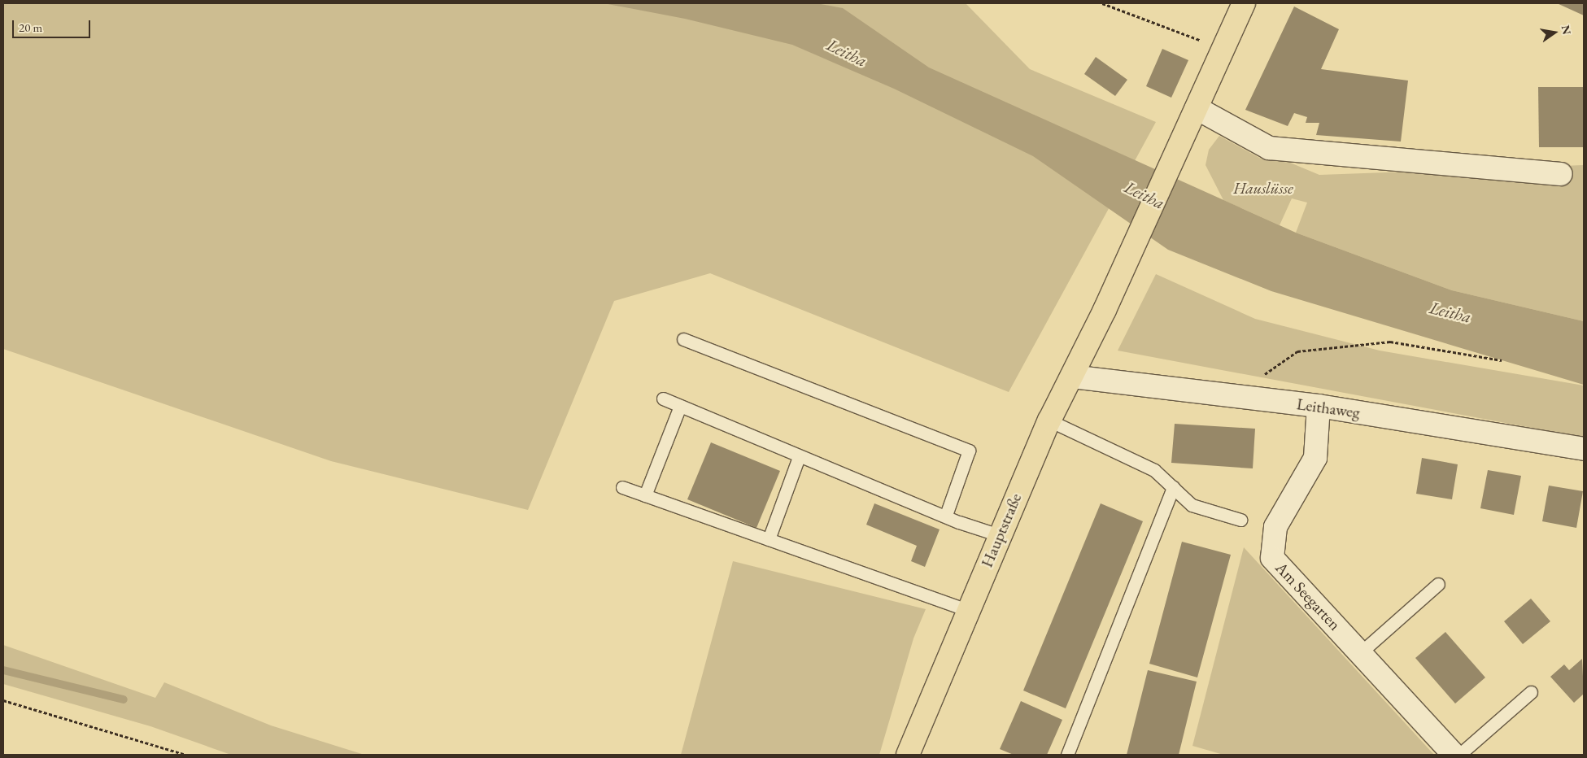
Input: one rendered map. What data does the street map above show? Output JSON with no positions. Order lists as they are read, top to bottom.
{
  "streets": {
    "main road": ["Hauptstraße"],
    "street": ["Leithaweg", "Am Seegarten"]
  },
  "crossings": [
    ["Leithaweg", "Hauptstraße"],
    ["Leithaweg", "Am Seegarten"]
  ],
  "water": ["Leitha"],
  "parks": ["Hauslüsse"],
  "scale_bar": "20 m",
  "north": "right"
}
